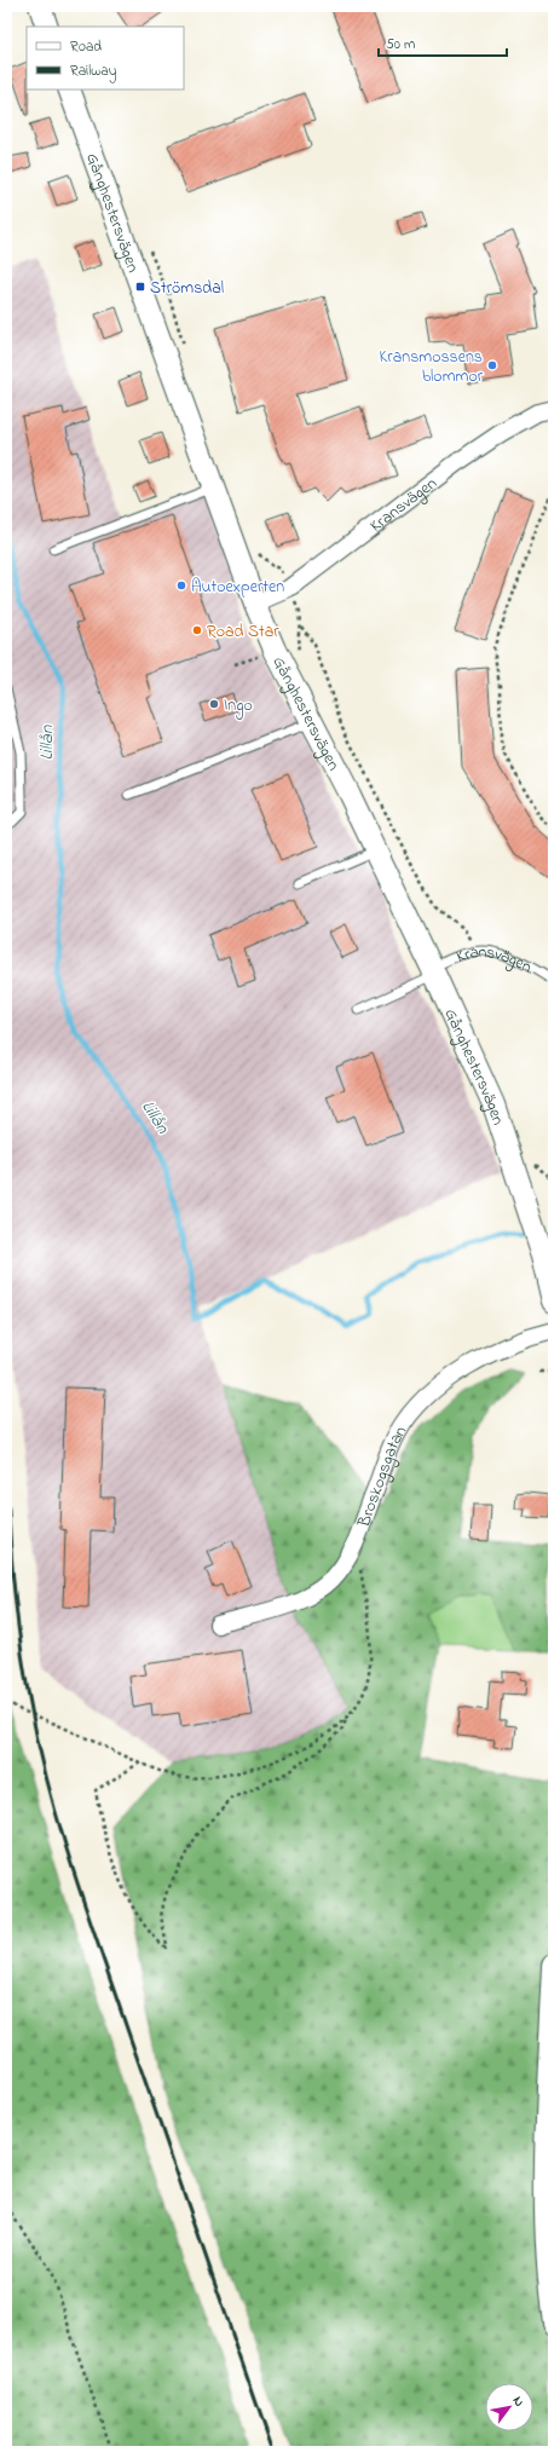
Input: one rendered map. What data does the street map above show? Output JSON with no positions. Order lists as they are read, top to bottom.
{
  "streets": {
    "street": ["Gånghestersvägen", "Kransvägen", "Broskogsgatan"]
  },
  "crossings": [
    ["Gånghestersvägen", "Kransvägen"]
  ],
  "water": ["Lillån"],
  "places": {
    "transit": ["Strömsdal"],
    "other": [
      "Kransmossens blommor",
      "Autoexperten",
      "Road Star",
      "Ingo"
    ]
  },
  "legend": ["Road", "Railway"],
  "scale_bar": "50 m",
  "north": "top right"
}
